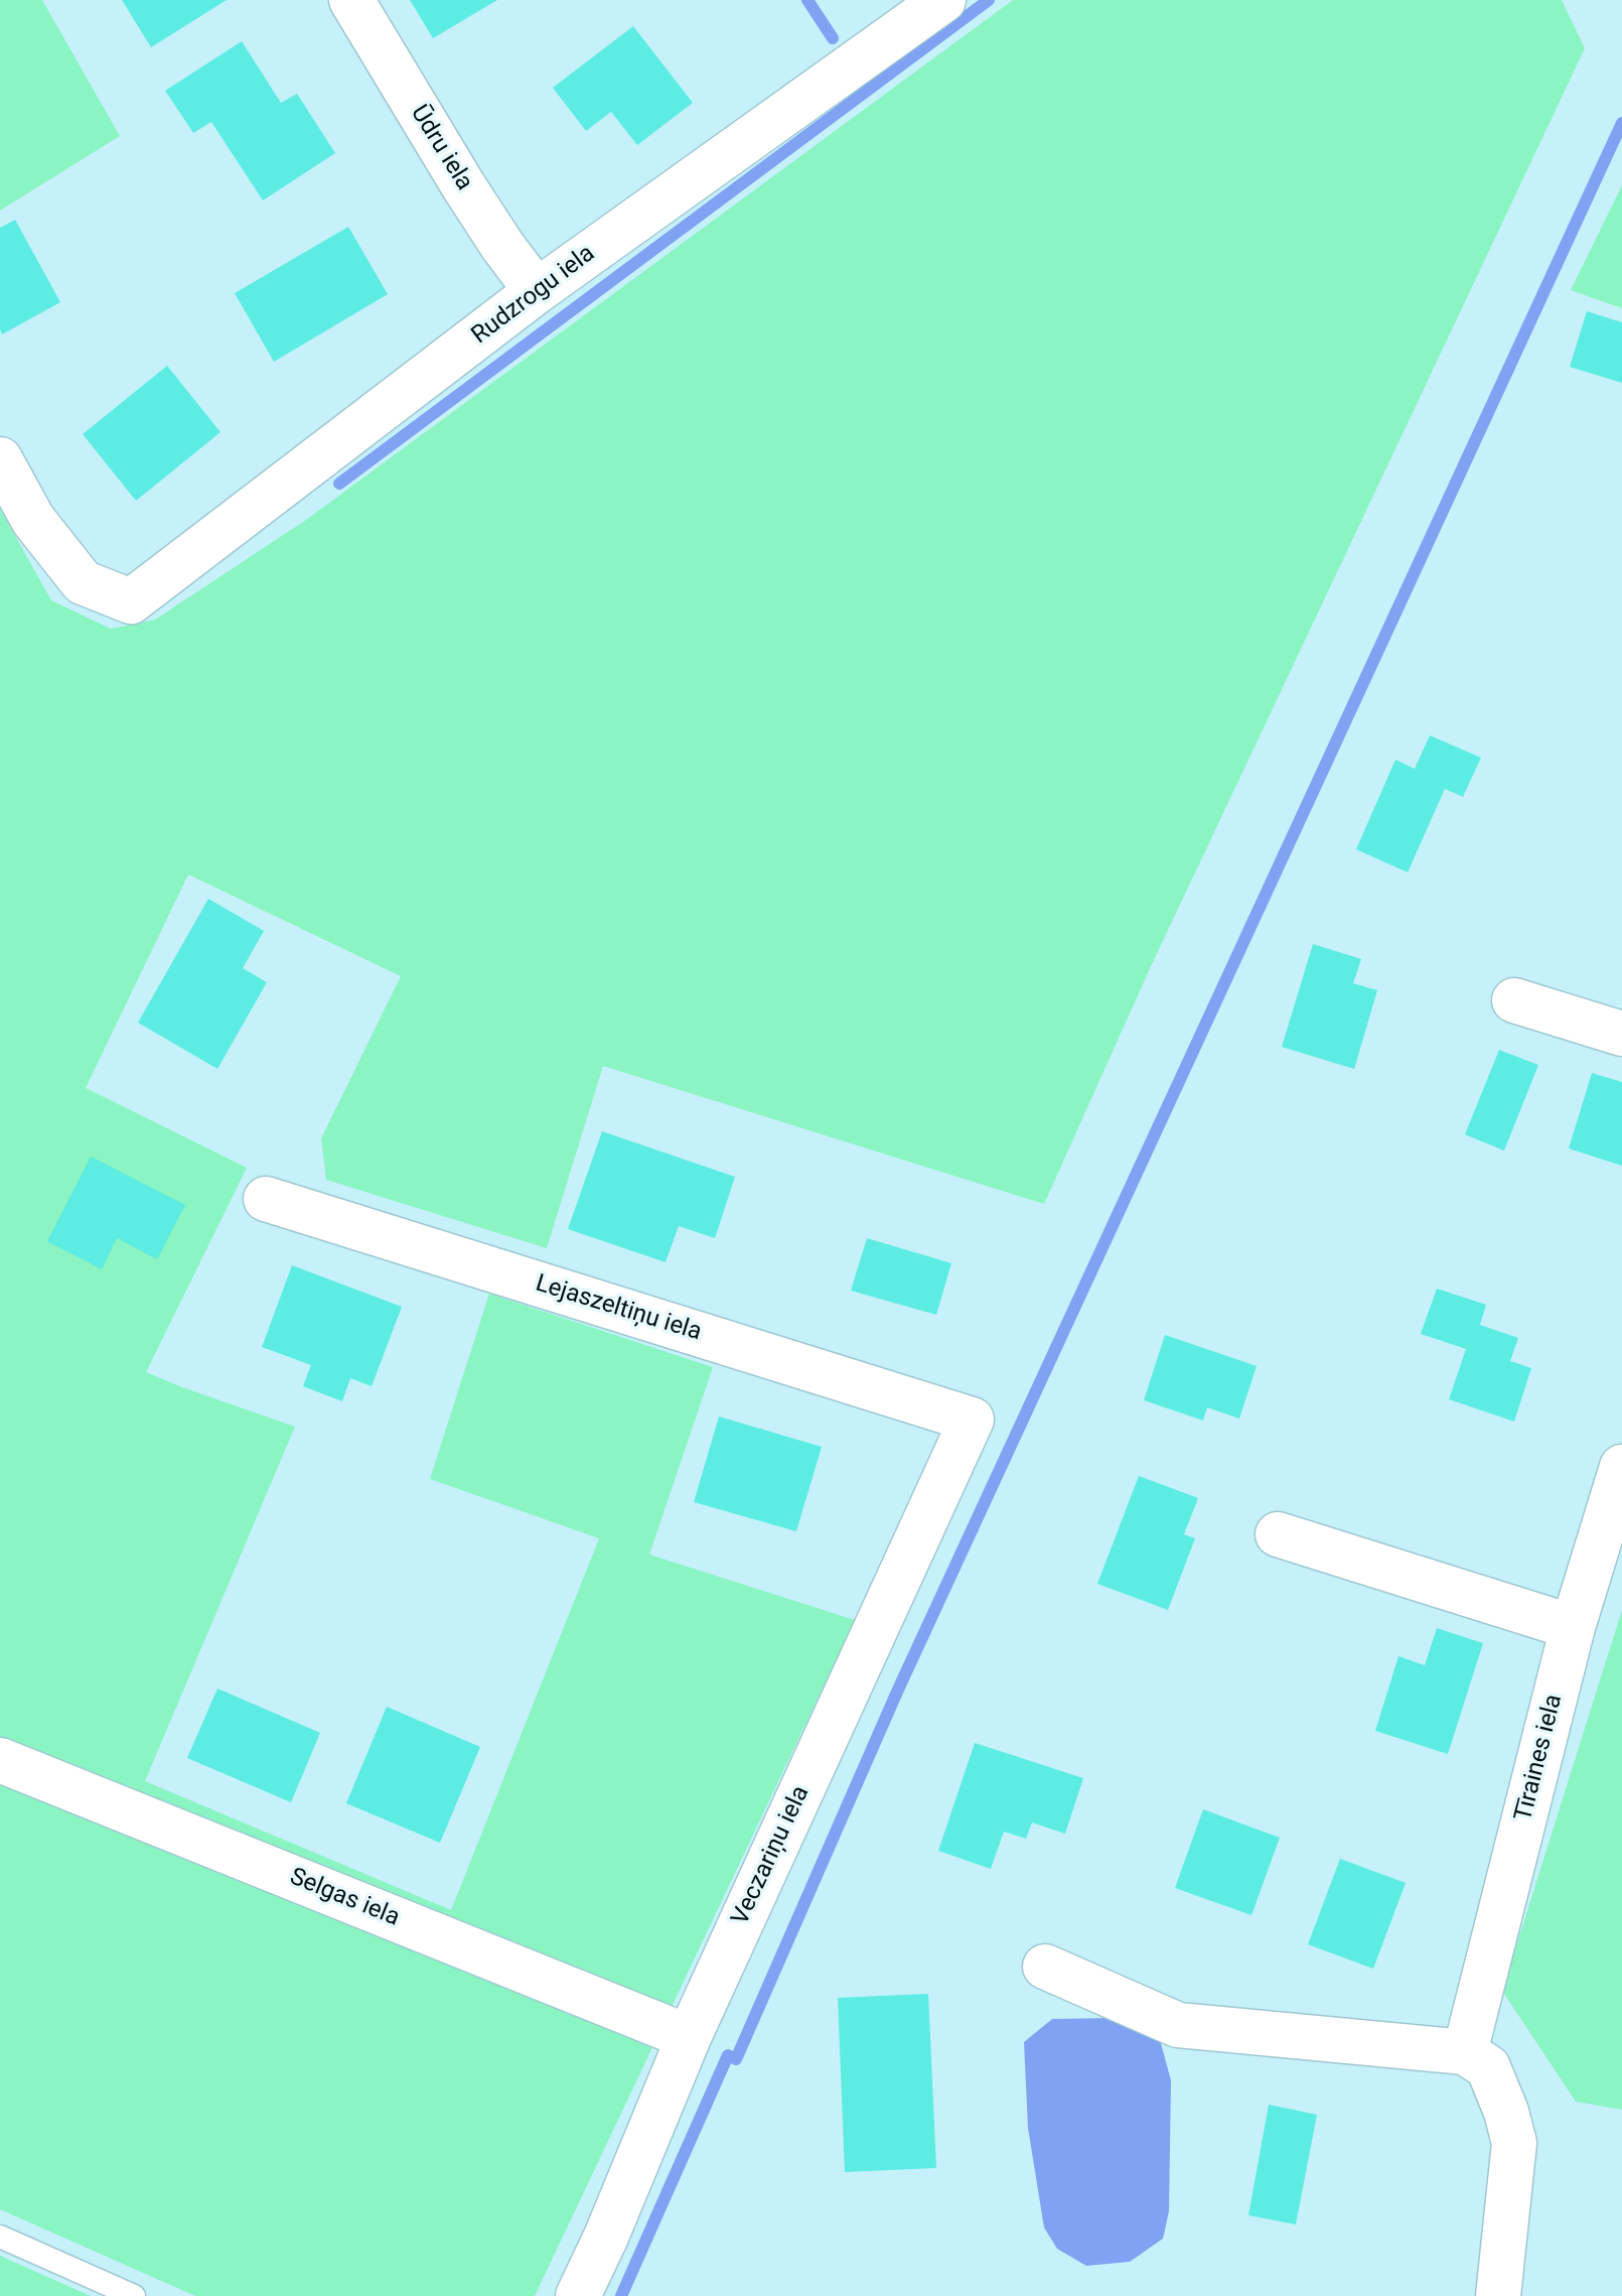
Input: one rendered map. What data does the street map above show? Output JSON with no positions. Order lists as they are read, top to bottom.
{
  "streets": {
    "street": [
      "Ūdru iela",
      "Rudzrogu iela",
      "Lejaszeltiņu iela",
      "Tīraines iela",
      "Veczariņu iela",
      "Selgas iela"
    ]
  },
  "crossings": [
    ["Ūdru iela", "Rudzrogu iela"],
    ["Lejaszeltiņu iela", "Veczariņu iela"],
    ["Veczariņu iela", "Selgas iela"]
  ]
}
